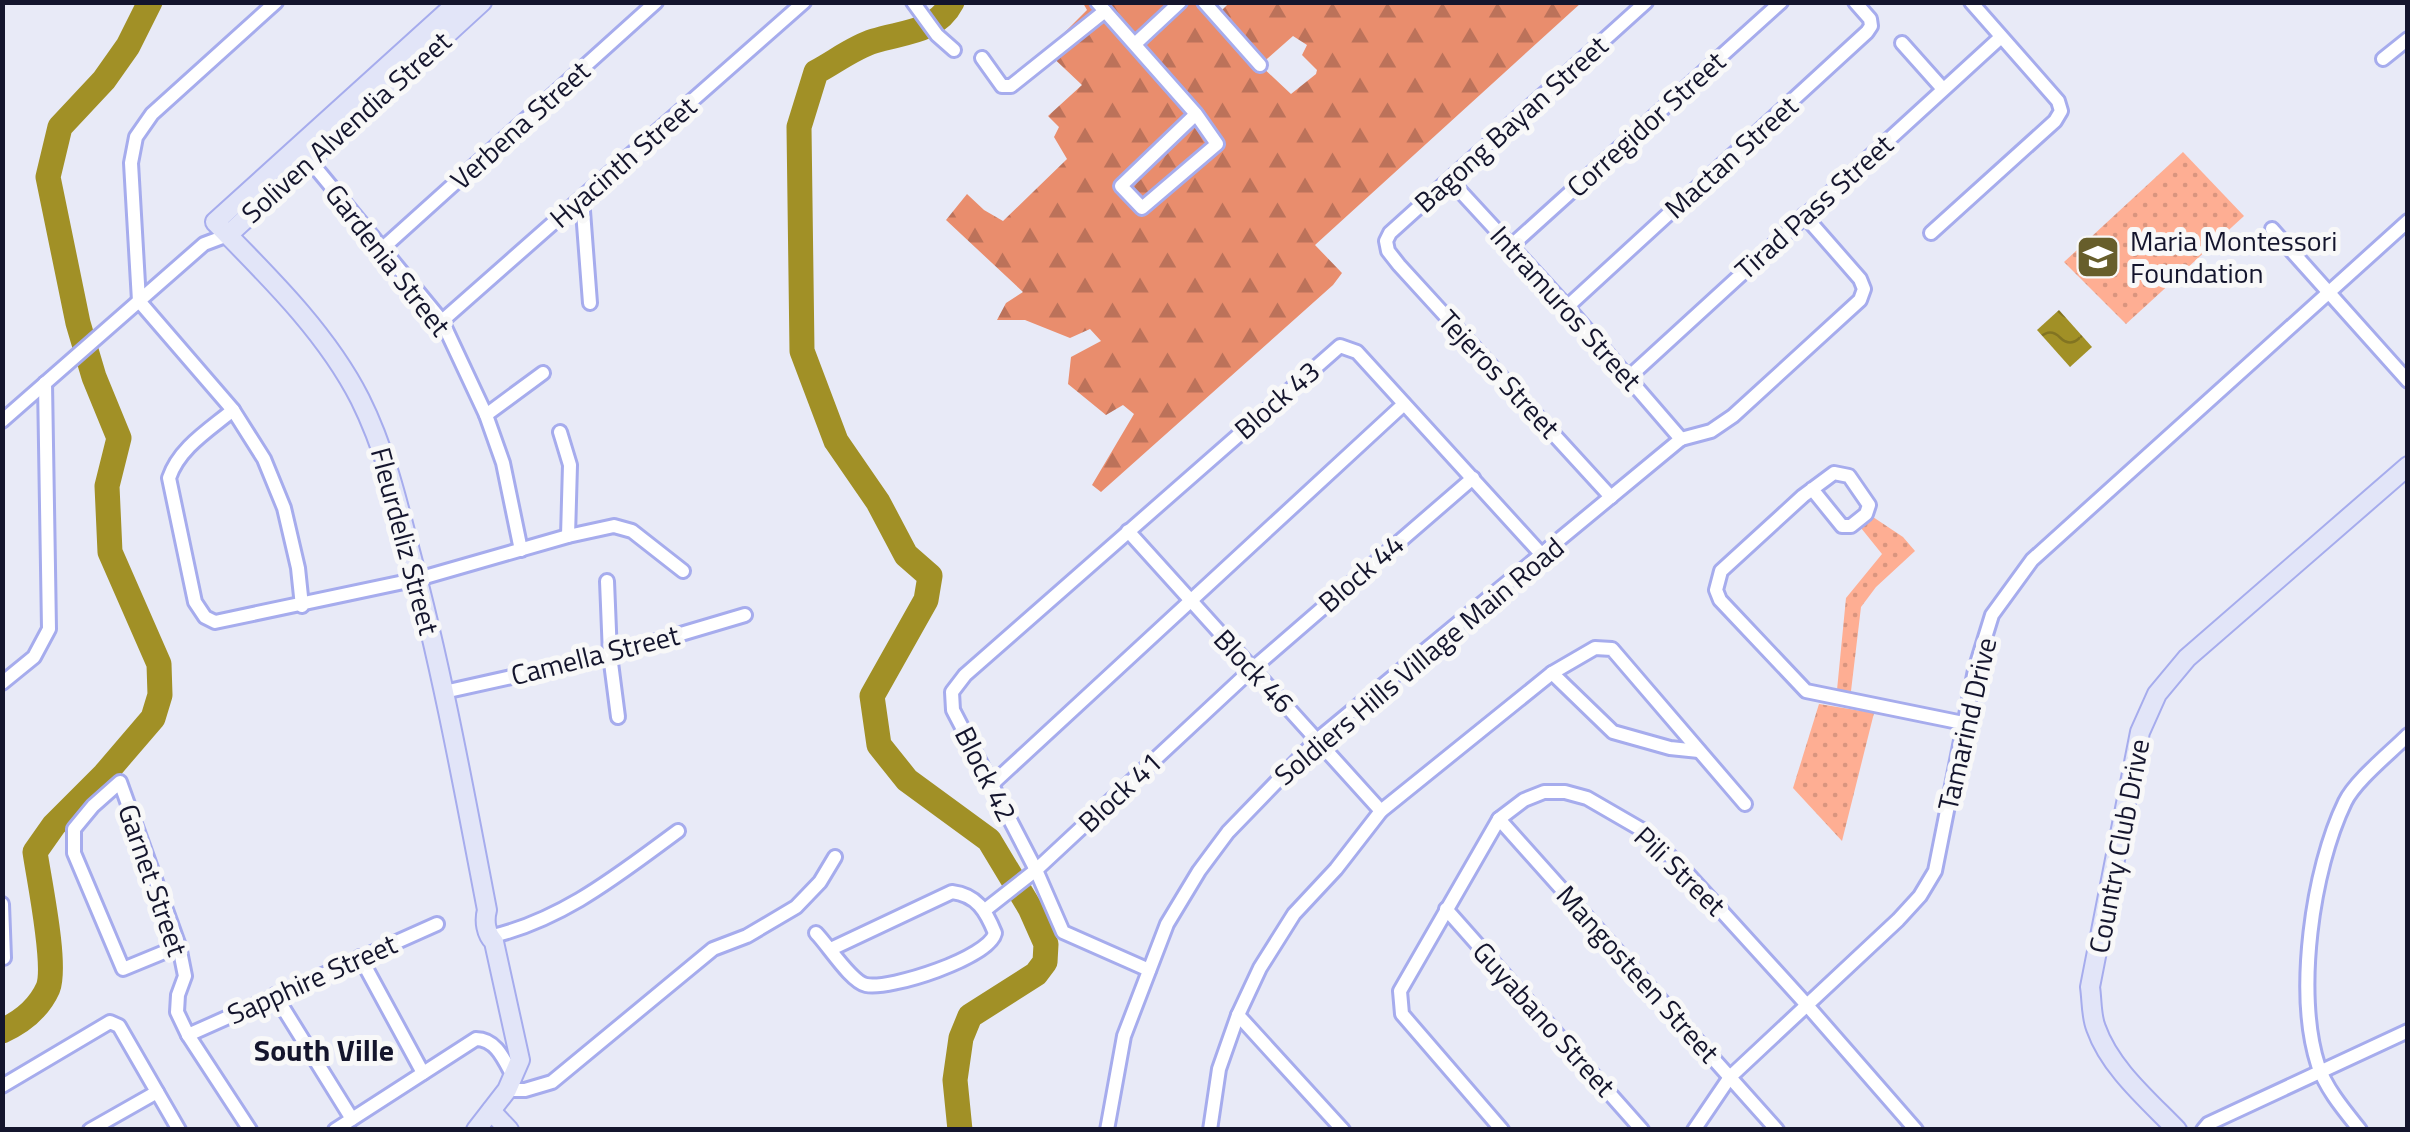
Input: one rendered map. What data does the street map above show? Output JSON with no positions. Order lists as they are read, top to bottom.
{
  "streets": {
    "street": [
      "Bagong Bayan Street",
      "Corregidor Street",
      "Verbena Street",
      "Soliven Alvendia Street",
      "Mactan Street",
      "Hyacinth Street",
      "Tirad Pass Street",
      "Gardenia Street",
      "Intramuros Street",
      "Tejeros Street",
      "Block 43",
      "Fleurdeliz Street",
      "Block 44",
      "Camella Street",
      "Soldiers Hills Village Main Road",
      "Block 46",
      "Tamarind Drive",
      "Block 42",
      "Block 41",
      "Country Club Drive",
      "Pili Street",
      "Garnet Street",
      "Mangosteen Street",
      "Sapphire Street",
      "Guyabano Street"
    ]
  },
  "crossings": [
    ["Bagong Bayan Street", "Intramuros Street"],
    ["Bagong Bayan Street", "Tejeros Street"],
    ["Corregidor Street", "Intramuros Street"],
    ["Verbena Street", "Gardenia Street"],
    ["Soliven Alvendia Street", "Gardenia Street"],
    ["Soliven Alvendia Street", "Fleurdeliz Street"],
    ["Mactan Street", "Intramuros Street"],
    ["Hyacinth Street", "Gardenia Street"],
    ["Tirad Pass Street", "Intramuros Street"],
    ["Tirad Pass Street", "Soldiers Hills Village Main Road"],
    ["Intramuros Street", "Soldiers Hills Village Main Road"],
    ["Tejeros Street", "Soldiers Hills Village Main Road"],
    ["Block 43", "Block 44"],
    ["Block 43", "Soldiers Hills Village Main Road"],
    ["Block 43", "Block 46"],
    ["Block 43", "Block 42"],
    ["Fleurdeliz Street", "Camella Street"],
    ["Block 44", "Block 46"],
    ["Block 44", "Block 41"],
    ["Soldiers Hills Village Main Road", "Block 46"],
    ["Soldiers Hills Village Main Road", "Block 42"],
    ["Block 46", "Block 42"],
    ["Block 46", "Block 41"],
    ["Tamarind Drive", "Pili Street"],
    ["Tamarind Drive", "Mangosteen Street"],
    ["Block 42", "Block 41"],
    ["Pili Street", "Mangosteen Street"],
    ["Pili Street", "Guyabano Street"],
    ["Garnet Street", "Sapphire Street"]
  ],
  "districts": ["South Ville"],
  "places": {
    "school or university": ["Maria Montessori Foundation"]
  }
}
